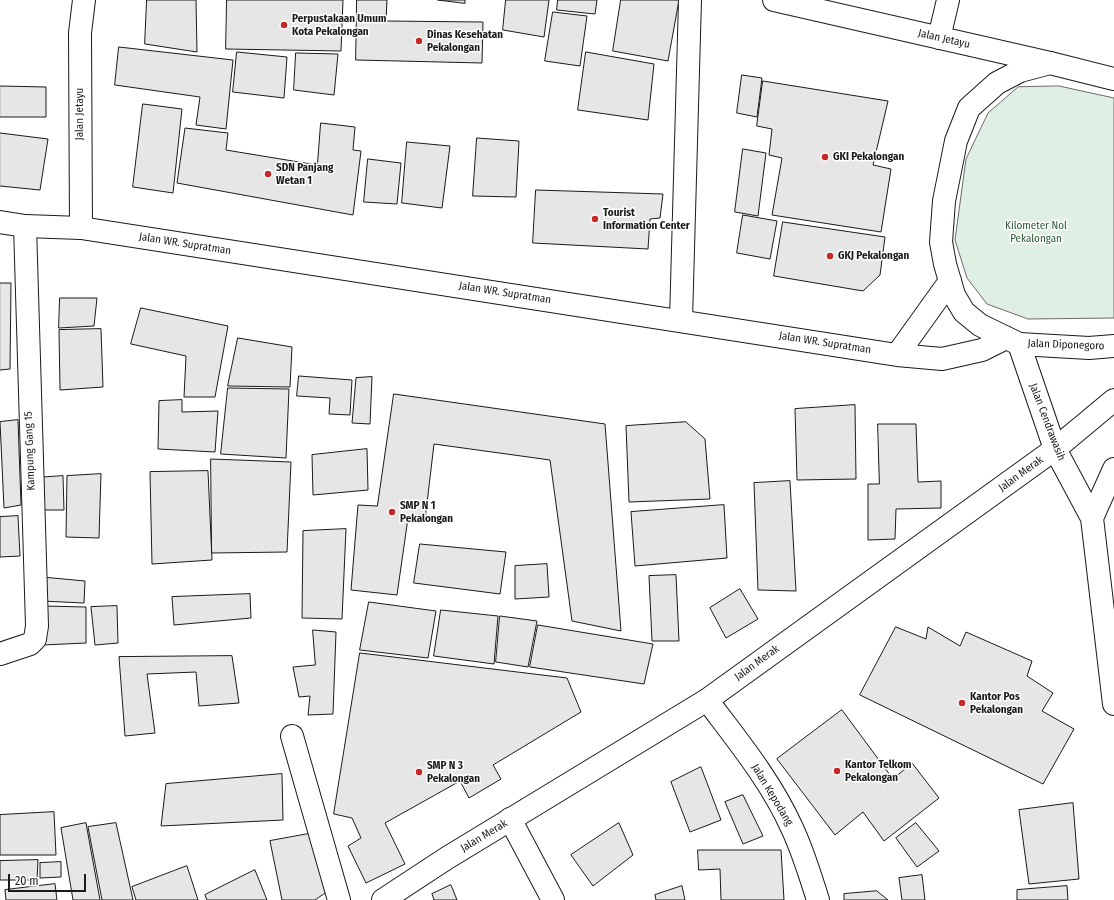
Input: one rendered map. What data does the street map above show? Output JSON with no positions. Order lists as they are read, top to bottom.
{
  "streets": {
    "street": [
      "Jalan Jetayu",
      "Jalan WR. Supratman",
      "Jalan Diponegoro",
      "Jalan Cendrawasih",
      "Kampung Gang 15",
      "Jalan Merak",
      "Jalan Kepodang"
    ]
  },
  "crossings": [
    ["Jalan Jetayu", "Jalan WR. Supratman"],
    ["Jalan WR. Supratman", "Jalan Diponegoro"],
    ["Jalan WR. Supratman", "Jalan Cendrawasih"],
    ["Jalan WR. Supratman", "Kampung Gang 15"],
    ["Jalan Diponegoro", "Jalan Cendrawasih"],
    ["Jalan Cendrawasih", "Jalan Merak"],
    ["Jalan Merak", "Jalan Kepodang"]
  ],
  "parks": ["Kilometer Nol Pekalongan"],
  "places": [
    "Perpustakaan Umum Kota Pekalongan",
    "Dinas Kesehatan Pekalongan",
    "GKI Pekalongan",
    "SDN Panjang Wetan 1",
    "Tourist Information Center",
    "GKJ Pekalongan",
    "SMP N 1 Pekalongan",
    "Kantor Pos Pekalongan",
    "Kantor Telkom Pekalongan",
    "SMP N 3 Pekalongan"
  ],
  "scale_bar": "20 m"
}
